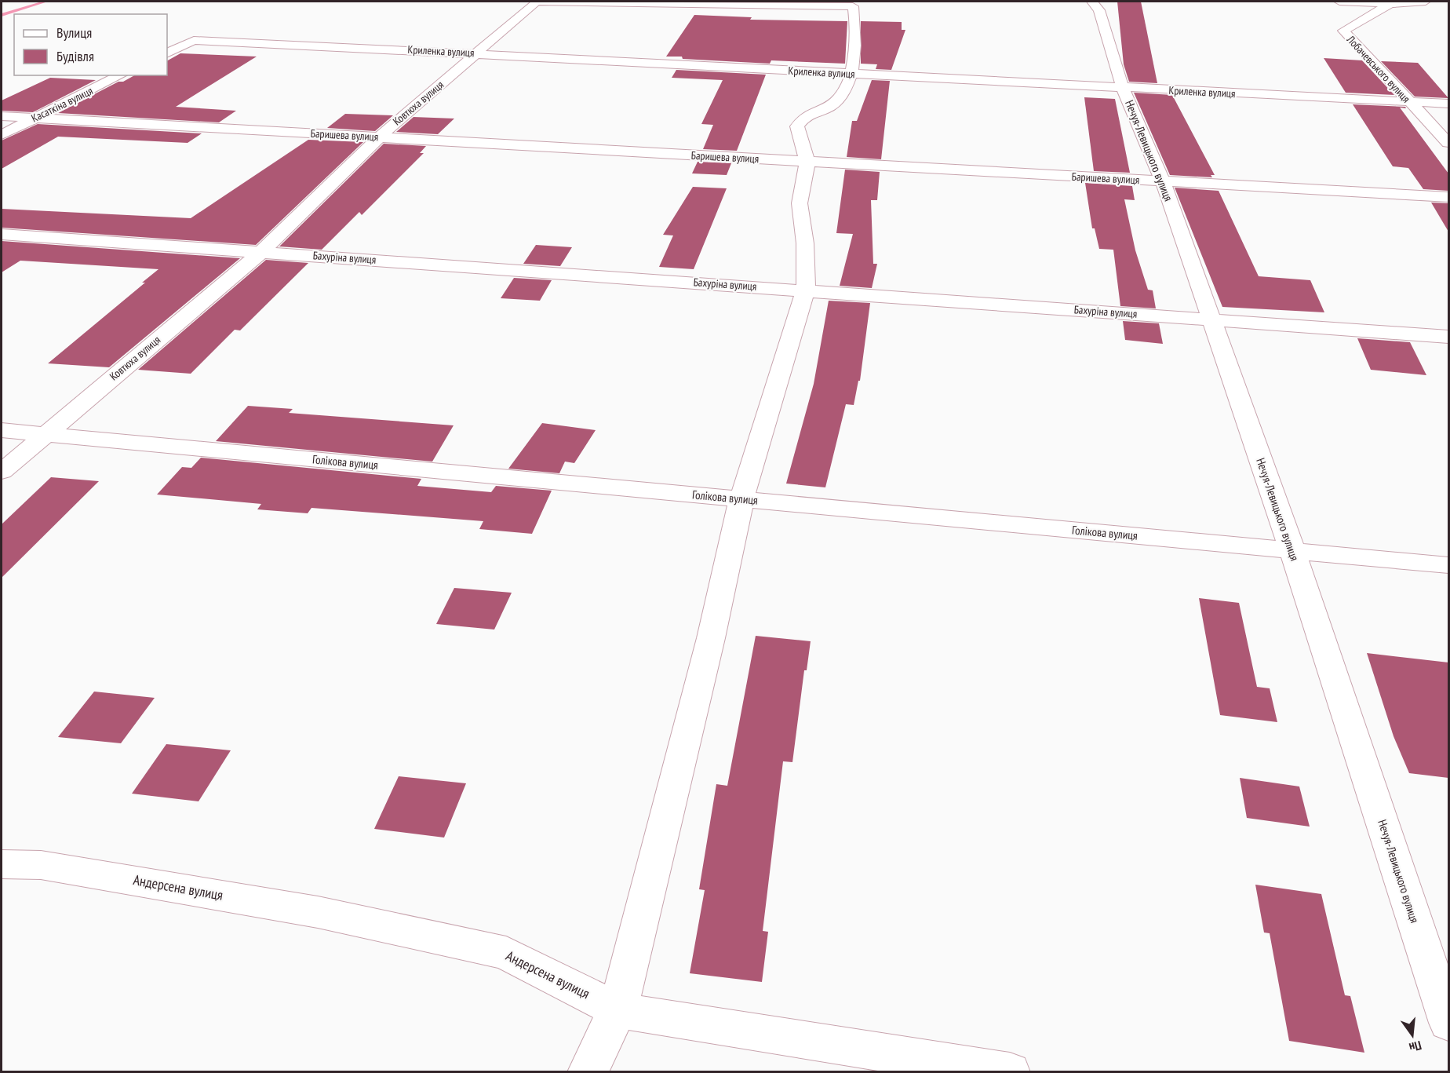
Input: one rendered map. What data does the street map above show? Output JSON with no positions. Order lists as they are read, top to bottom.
{
  "streets": {
    "street": [
      "Криленка вулиця",
      "Лобачевського вулиця",
      "Ковтюха вулиця",
      "Касаткіна вулиця",
      "Баришева вулиця",
      "Нечуя-Левицького вулиця",
      "Бахуріна вулиця",
      "Голікова вулиця",
      "Андерсена вулиця"
    ]
  },
  "crossings": [
    ["Криленка вулиця", "Лобачевського вулиця"],
    ["Криленка вулиця", "Ковтюха вулиця"],
    ["Криленка вулиця", "Нечуя-Левицького вулиця"],
    ["Ковтюха вулиця", "Баришева вулиця"],
    ["Ковтюха вулиця", "Бахуріна вулиця"],
    ["Ковтюха вулиця", "Голікова вулиця"],
    ["Касаткіна вулиця", "Баришева вулиця"],
    ["Баришева вулиця", "Нечуя-Левицького вулиця"],
    ["Нечуя-Левицького вулиця", "Бахуріна вулиця"],
    ["Нечуя-Левицького вулиця", "Голікова вулиця"]
  ],
  "legend": ["Вулиця", "Будівля"],
  "north": "bottom"
}
